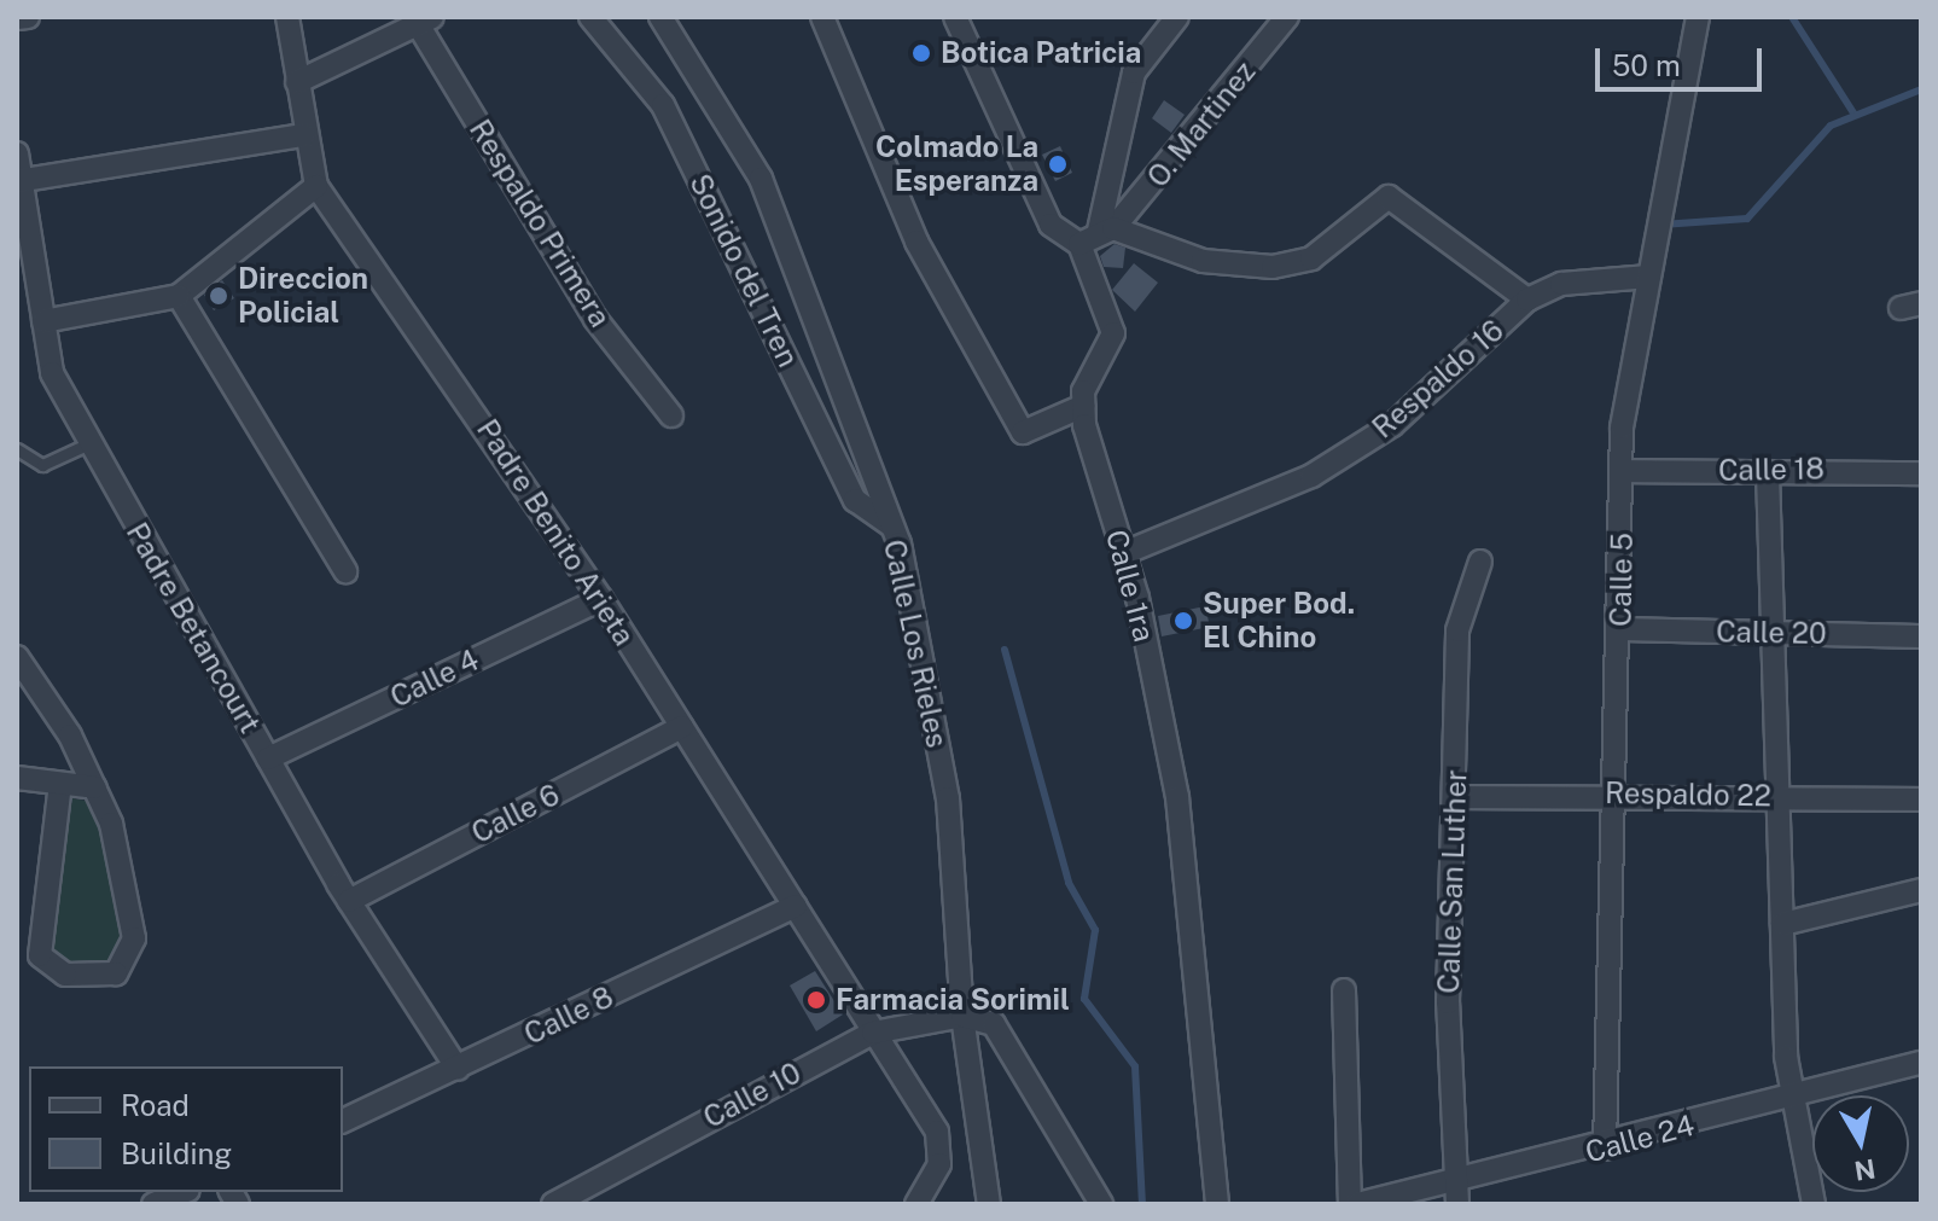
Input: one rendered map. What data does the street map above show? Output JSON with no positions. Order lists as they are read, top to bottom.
{
  "streets": {
    "street": [
      "O. Martinez",
      "Respaldo Primera",
      "Sonido del Tren",
      "Respaldo 16",
      "Calle 18",
      "Padre Benito Arieta",
      "Calle 5",
      "Calle 1ra",
      "Padre Betancourt",
      "Calle 20",
      "Calle Los Rieles",
      "Calle 4",
      "Respaldo 22",
      "Calle 6",
      "Calle San Luther",
      "Calle 8",
      "Calle 10",
      "Calle 24"
    ]
  },
  "crossings": [
    ["Sonido del Tren", "Calle Los Rieles"],
    ["Respaldo 16", "Calle 5"],
    ["Respaldo 16", "Calle 1ra"],
    ["Calle 18", "Calle 5"],
    ["Padre Benito Arieta", "Calle 4"],
    ["Padre Benito Arieta", "Calle 6"],
    ["Padre Benito Arieta", "Calle 8"],
    ["Padre Benito Arieta", "Calle 10"],
    ["Calle 5", "Calle 20"],
    ["Calle 5", "Respaldo 22"],
    ["Calle 5", "Calle 24"],
    ["Padre Betancourt", "Calle 4"],
    ["Padre Betancourt", "Calle 6"],
    ["Padre Betancourt", "Calle 8"],
    ["Calle Los Rieles", "Calle 10"],
    ["Respaldo 22", "Calle San Luther"],
    ["Calle San Luther", "Calle 24"]
  ],
  "places": [
    "Botica Patricia",
    "Colmado La Esperanza",
    "Direccion Policial",
    "Super Bod. El Chino",
    "Farmacia Sorimil"
  ],
  "legend": ["Road", "Building"],
  "scale_bar": "50 m",
  "north": "bottom"
}
